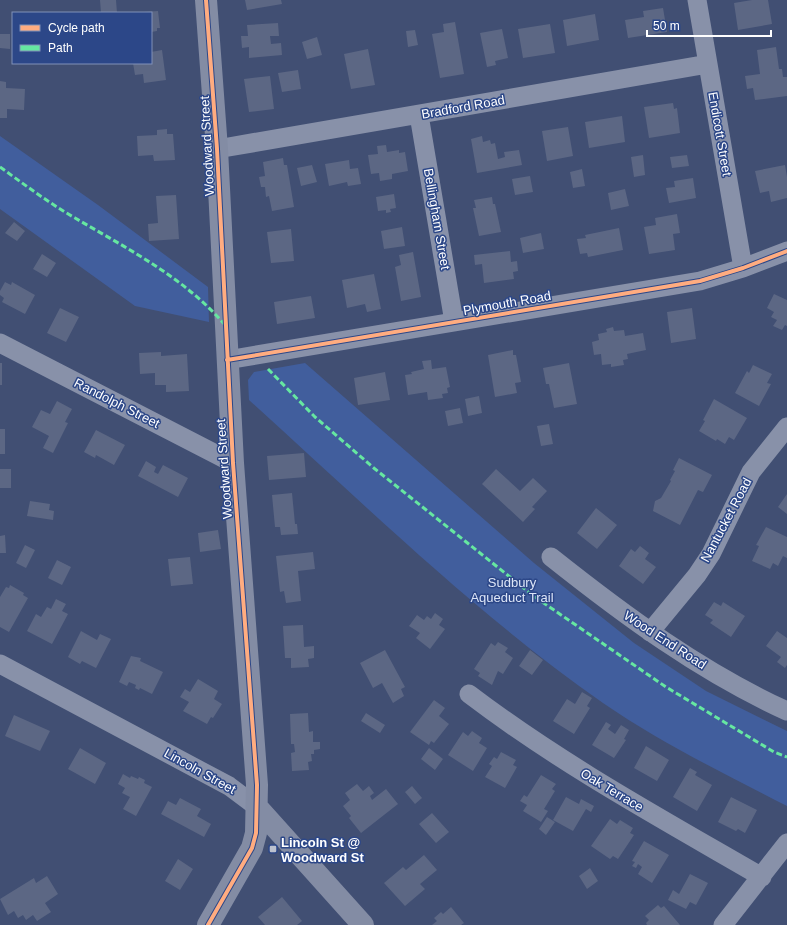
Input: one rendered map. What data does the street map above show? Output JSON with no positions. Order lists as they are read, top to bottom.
{
  "streets": {
    "street": [
      "Bradford Road",
      "Endicott Street",
      "Woodward Street",
      "Bellingham Street",
      "Plymouth Road",
      "Randolph Street",
      "Nantucket Road",
      "Wood End Road",
      "Lincoln Street",
      "Oak Terrace"
    ]
  },
  "crossings": [
    ["Bradford Road", "Endicott Street"],
    ["Bradford Road", "Woodward Street"],
    ["Bradford Road", "Bellingham Street"],
    ["Endicott Street", "Plymouth Road"],
    ["Woodward Street", "Plymouth Road"],
    ["Woodward Street", "Randolph Street"],
    ["Woodward Street", "Lincoln Street"],
    ["Bellingham Street", "Plymouth Road"],
    ["Nantucket Road", "Wood End Road"]
  ],
  "parks": ["Sudbury Aqueduct Trail"],
  "places": {
    "transit": ["Lincoln St @ Woodward St"]
  },
  "legend": ["Cycle path", "Path"],
  "scale_bar": "50 m"
}
